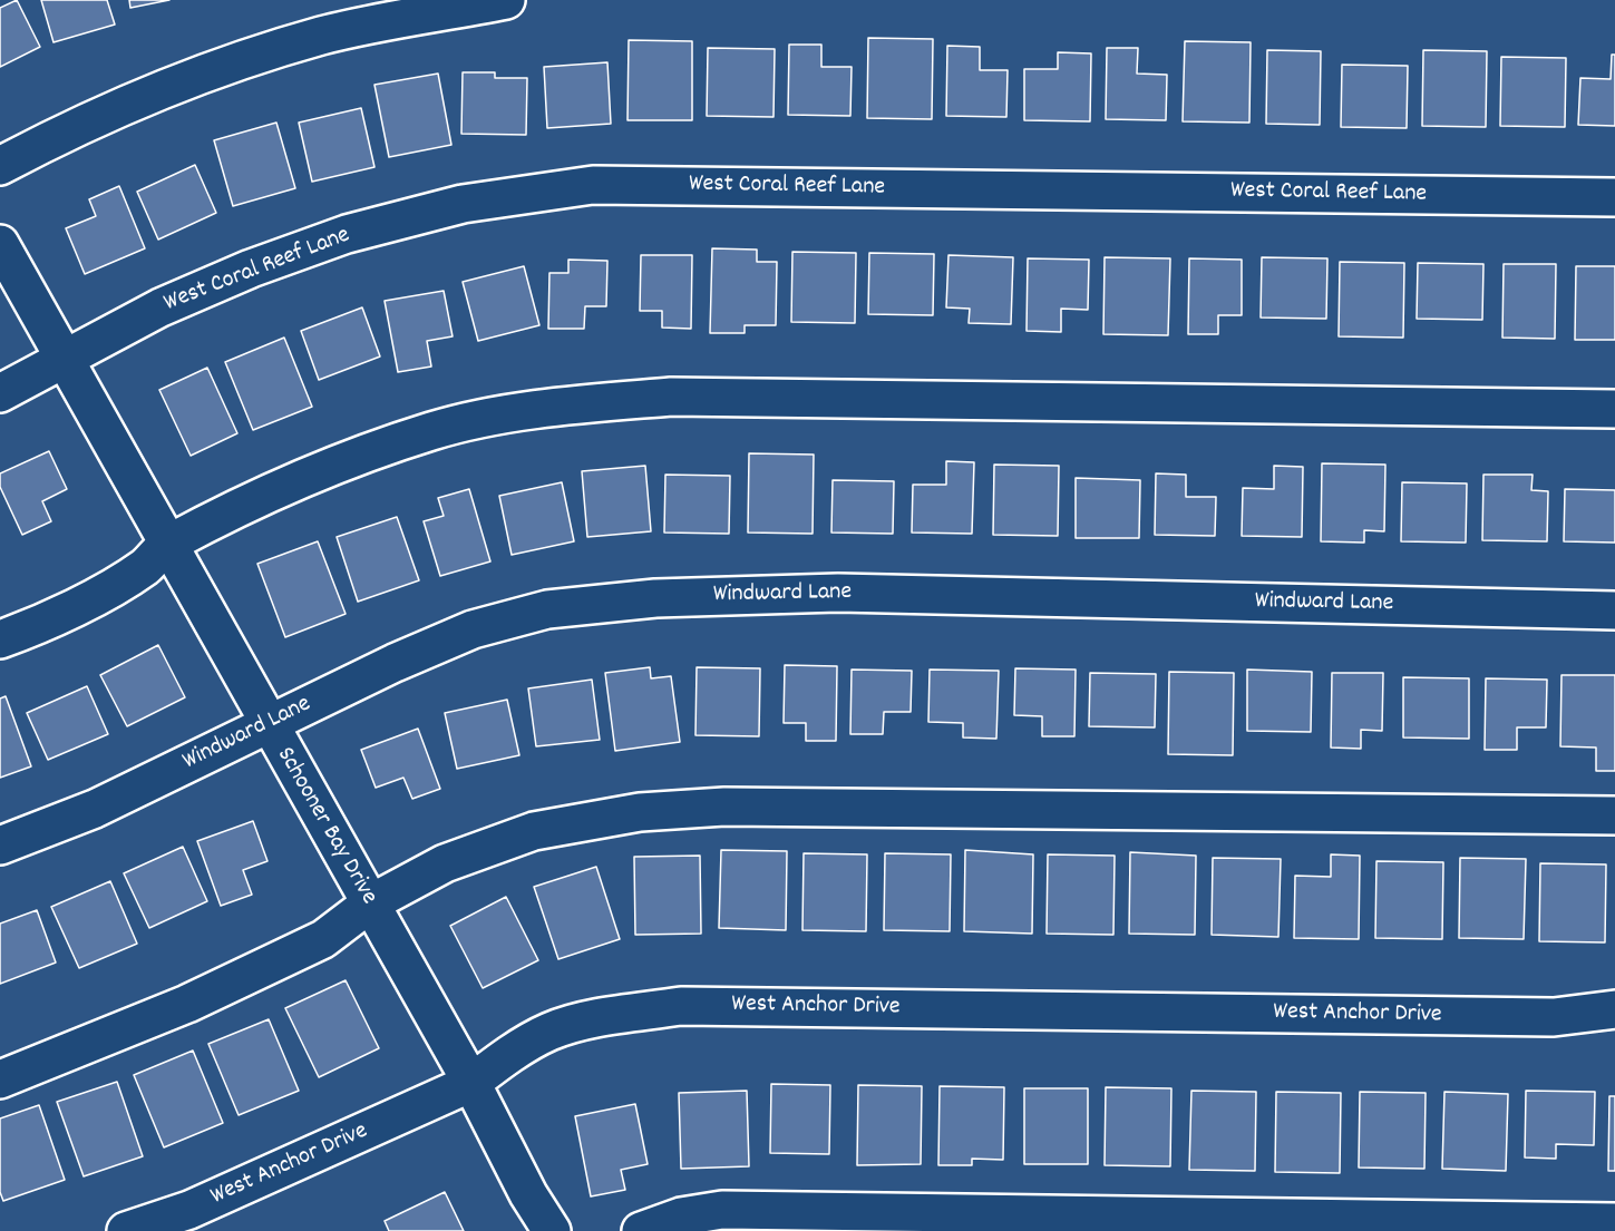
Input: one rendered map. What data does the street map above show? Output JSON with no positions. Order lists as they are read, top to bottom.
{
  "streets": {
    "street": [
      "West Coral Reef Lane",
      "Windward Lane",
      "Schooner Bay Drive",
      "West Anchor Drive"
    ]
  },
  "crossings": [
    ["West Coral Reef Lane", "Schooner Bay Drive"],
    ["Windward Lane", "Schooner Bay Drive"],
    ["Schooner Bay Drive", "West Anchor Drive"]
  ]
}
